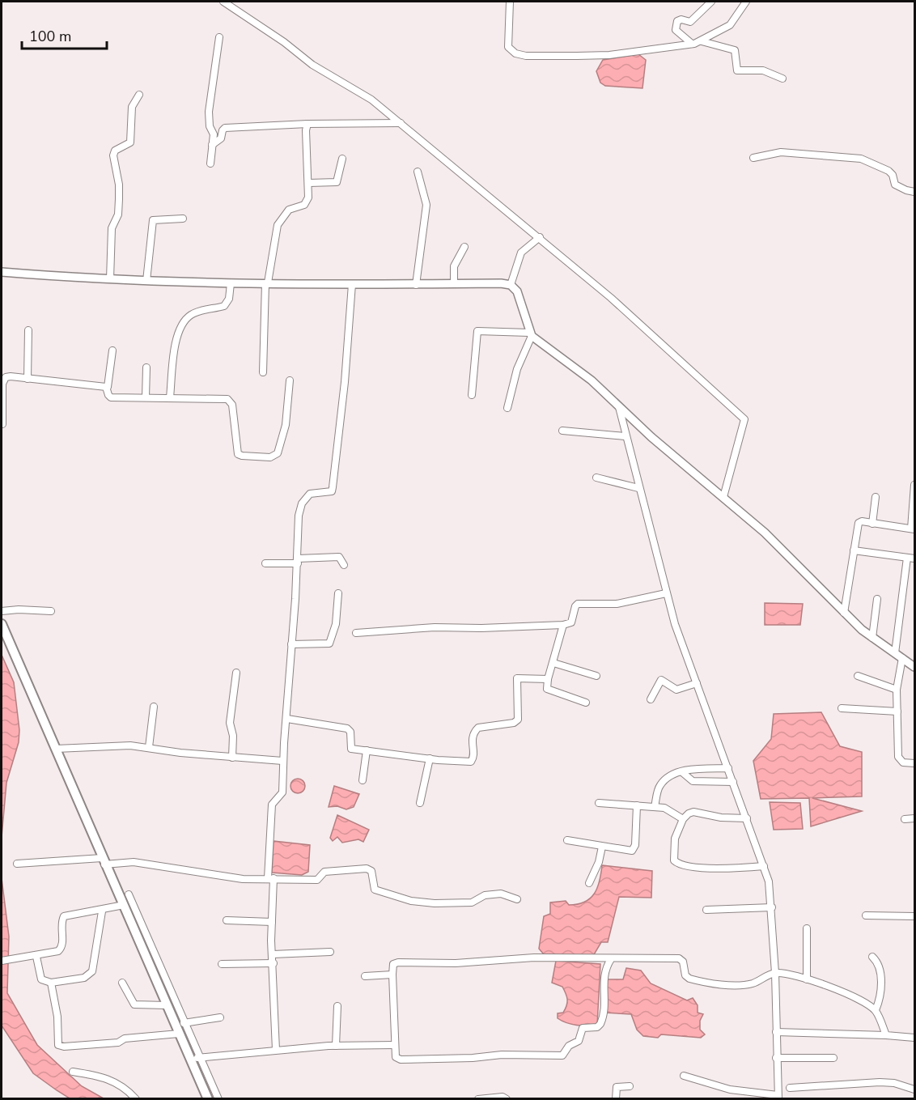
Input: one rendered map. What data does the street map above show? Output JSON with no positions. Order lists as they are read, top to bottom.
{
  "scale_bar": "100 m"
}
